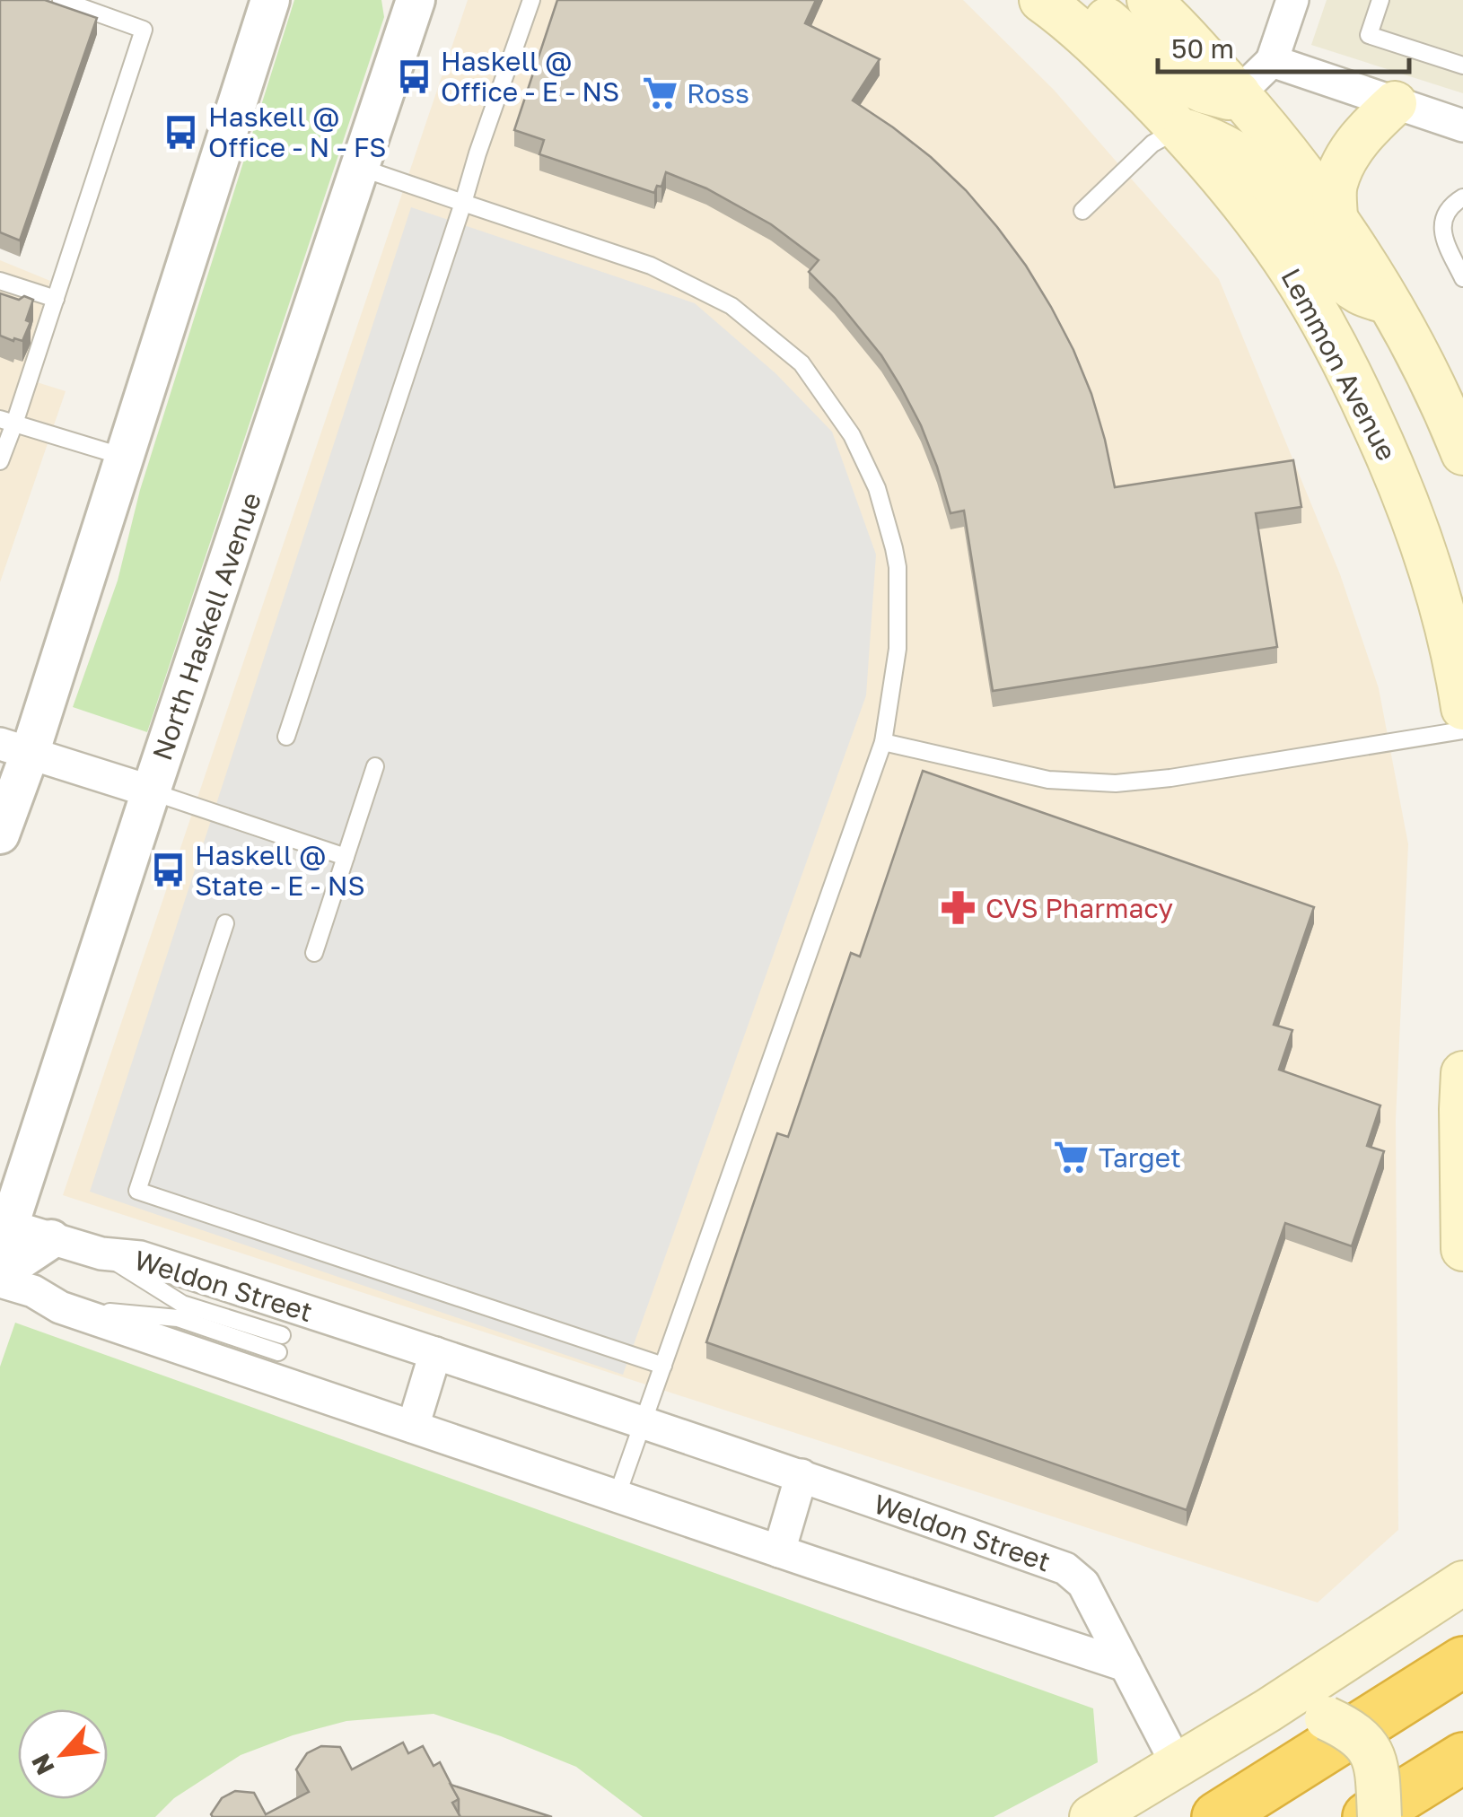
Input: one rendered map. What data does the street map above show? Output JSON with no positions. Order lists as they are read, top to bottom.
{
  "streets": {
    "main road": ["Lemmon Avenue"],
    "street": ["North Haskell Avenue", "Weldon Street"]
  },
  "crossings": [
    ["North Haskell Avenue", "Weldon Street"]
  ],
  "places": {
    "bus stop": ["Haskell @ Office - E - NS", "Haskell @ Office - N - FS", "Haskell @ State - E - NS"],
    "supermarket": ["Ross", "Target"],
    "pharmacy": ["CVS Pharmacy"]
  },
  "scale_bar": "50 m",
  "north": "bottom left"
}
